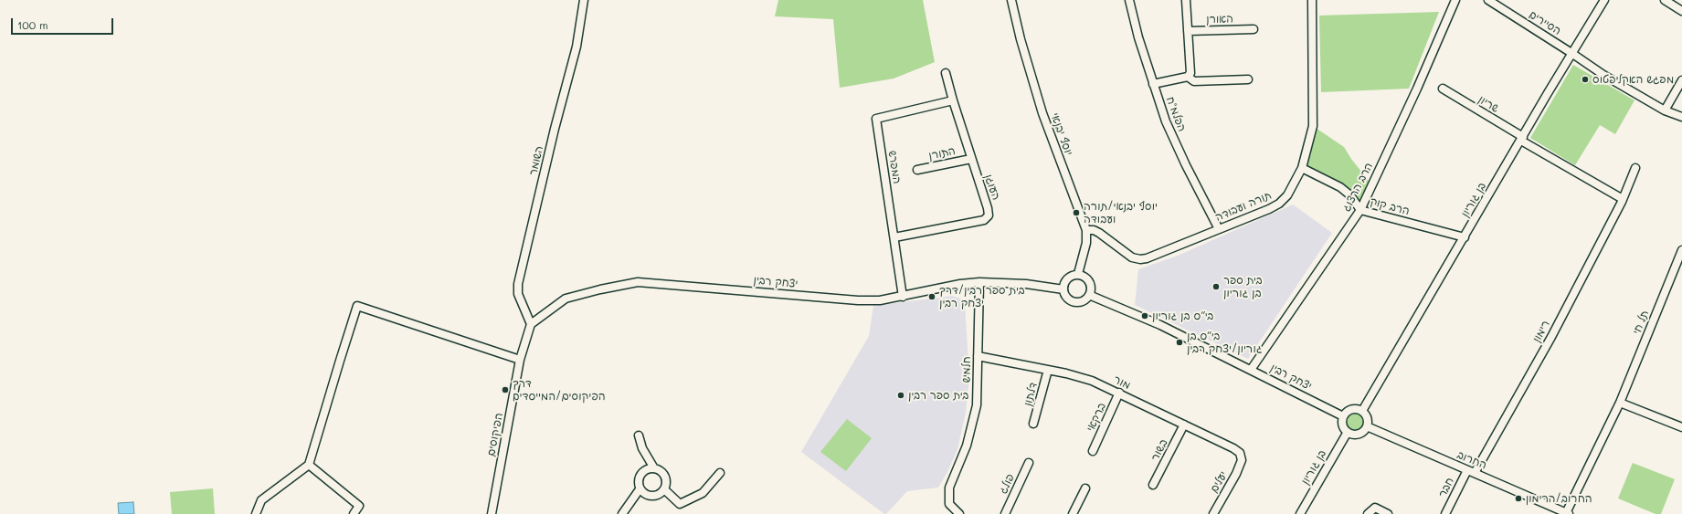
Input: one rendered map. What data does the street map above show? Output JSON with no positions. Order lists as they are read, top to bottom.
{
  "streets": {
    "street": [
      "האורן",
      "הסיירים",
      "שריון",
      "הפלמ\"ח",
      "יוסף יבנאי",
      "התורן",
      "השומר",
      "המפרש",
      "העוגן",
      "הרב הרצוג",
      "בן גוריון",
      "תורה ועבודה",
      "הרב קוק",
      "יצחק רבין",
      "תל חי",
      "רימון",
      "חלמיש",
      "מור",
      "דלתון",
      "ברקאי",
      "הפיקוסים",
      "בשור",
      "החרוב",
      "יעלים",
      "פולג",
      "חבר"
    ]
  },
  "crossings": [
    ["הסיירים", "בן גוריון"],
    ["שריון", "בן גוריון"],
    ["הפלמ\"ח", "תורה ועבודה"],
    ["יוסף יבנאי", "תורה ועבודה"],
    ["יוסף יבנאי", "יצחק רבין"],
    ["התורן", "העוגן"],
    ["השומר", "יצחק רבין"],
    ["המפרש", "העוגן"],
    ["המפרש", "יצחק רבין"],
    ["הרב הרצוג", "הרב קוק"],
    ["הרב הרצוג", "יצחק רבין"],
    ["בן גוריון", "הרב קוק"],
    ["בן גוריון", "יצחק רבין"],
    ["בן גוריון", "החרוב"],
    ["תורה ועבודה", "הרב קוק"],
    ["יצחק רבין", "חלמיש"],
    ["יצחק רבין", "החרוב"],
    ["תל חי", "החרוב"],
    ["רימון", "החרוב"],
    ["רימון", "חבר"],
    ["חלמיש", "מור"],
    ["מור", "דלתון"],
    ["מור", "ברקאי"],
    ["מור", "בשור"],
    ["מור", "יעלים"],
    ["החרוב", "חבר"]
  ],
  "places": [
    "מפגש האקליפטוס",
    "יוסף יבנאי/תורה ועבודה",
    "בית ספר בן גוריון",
    "בית ספר רבין/דרך יצחק רבין",
    "בי״ס בן גוריון",
    "בי״ס בן גוריון/יצחק רבין",
    "דרך הפיקוסים/המייסדים",
    "בית ספר רבין",
    "החרוב/הרימון"
  ],
  "scale_bar": "100 m"
}
